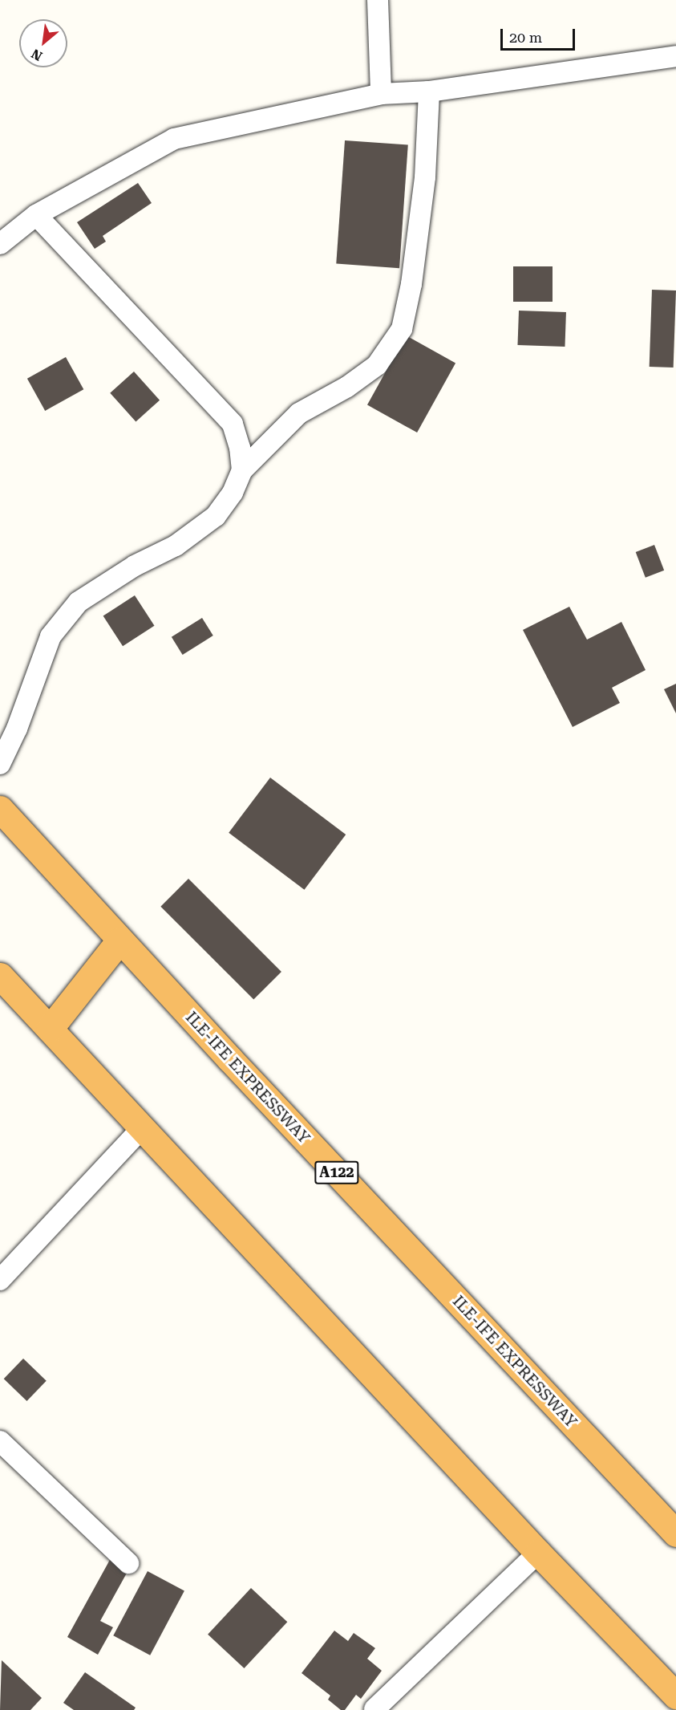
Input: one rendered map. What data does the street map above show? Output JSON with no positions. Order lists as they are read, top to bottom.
{
  "streets": {
    "highway": ["ILE-IFE EXPRESSWAY", "A122"]
  },
  "scale_bar": "20 m",
  "north": "bottom left"
}
